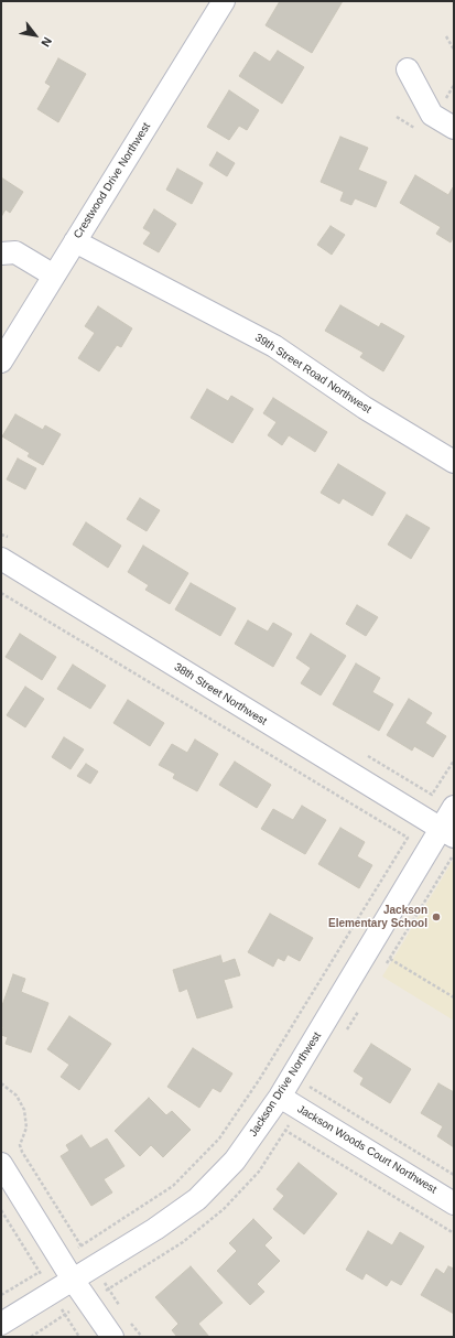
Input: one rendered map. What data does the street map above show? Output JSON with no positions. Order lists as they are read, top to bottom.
{
  "streets": {
    "street": [
      "Crestwood Drive Northwest",
      "39th Street Road Northwest",
      "38th Street Northwest",
      "Jackson Drive Northwest",
      "Jackson Woods Court Northwest"
    ]
  },
  "crossings": [
    ["Crestwood Drive Northwest", "39th Street Road Northwest"],
    ["38th Street Northwest", "Jackson Drive Northwest"],
    ["Jackson Drive Northwest", "Jackson Woods Court Northwest"]
  ],
  "places": ["Jackson Elementary School"],
  "north": "bottom right"
}
